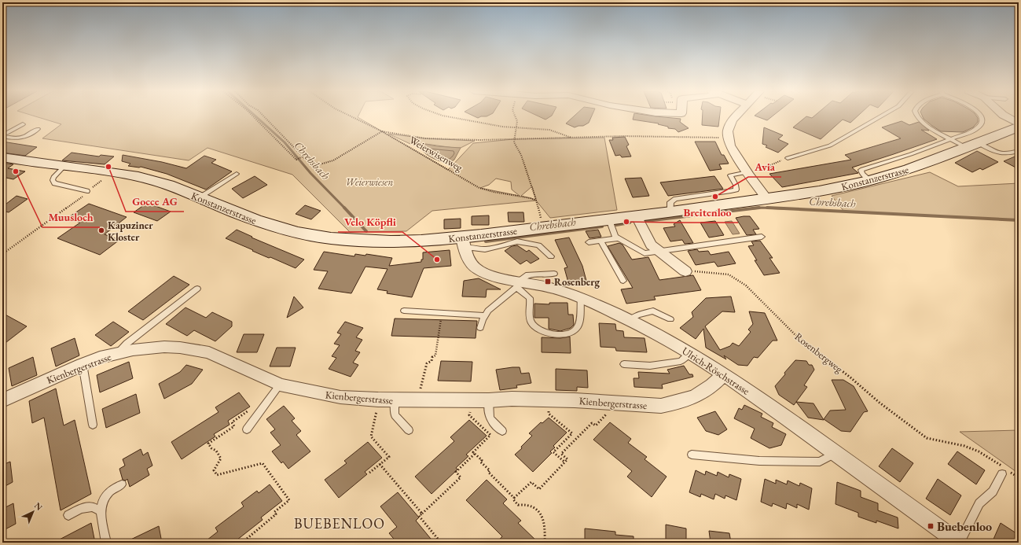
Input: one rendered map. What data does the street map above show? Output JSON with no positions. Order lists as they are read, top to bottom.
{
  "streets": {
    "main road": ["Konstanzerstrasse"],
    "street": ["Kienbergerstrasse", "Ulrich-Röschstrasse"],
    "path": ["Weierwisenweg", "Rosenbergweg"]
  },
  "crossings": [
    ["Konstanzerstrasse", "Ulrich-Röschstrasse"],
    ["Kienbergerstrasse", "Ulrich-Röschstrasse"]
  ],
  "districts": ["BUEBENLOO"],
  "water": ["Chrebsbach"],
  "parks": ["Weierwiesen"],
  "places": {
    "other": [
      "Gocce AG",
      "Muusloch",
      "Avia",
      "Breitenloo",
      "Kapuziner Kloster",
      "Velo Köpfli"
    ],
    "transit": ["Rosenberg", "Buebenloo"]
  },
  "north": "top right"
}
